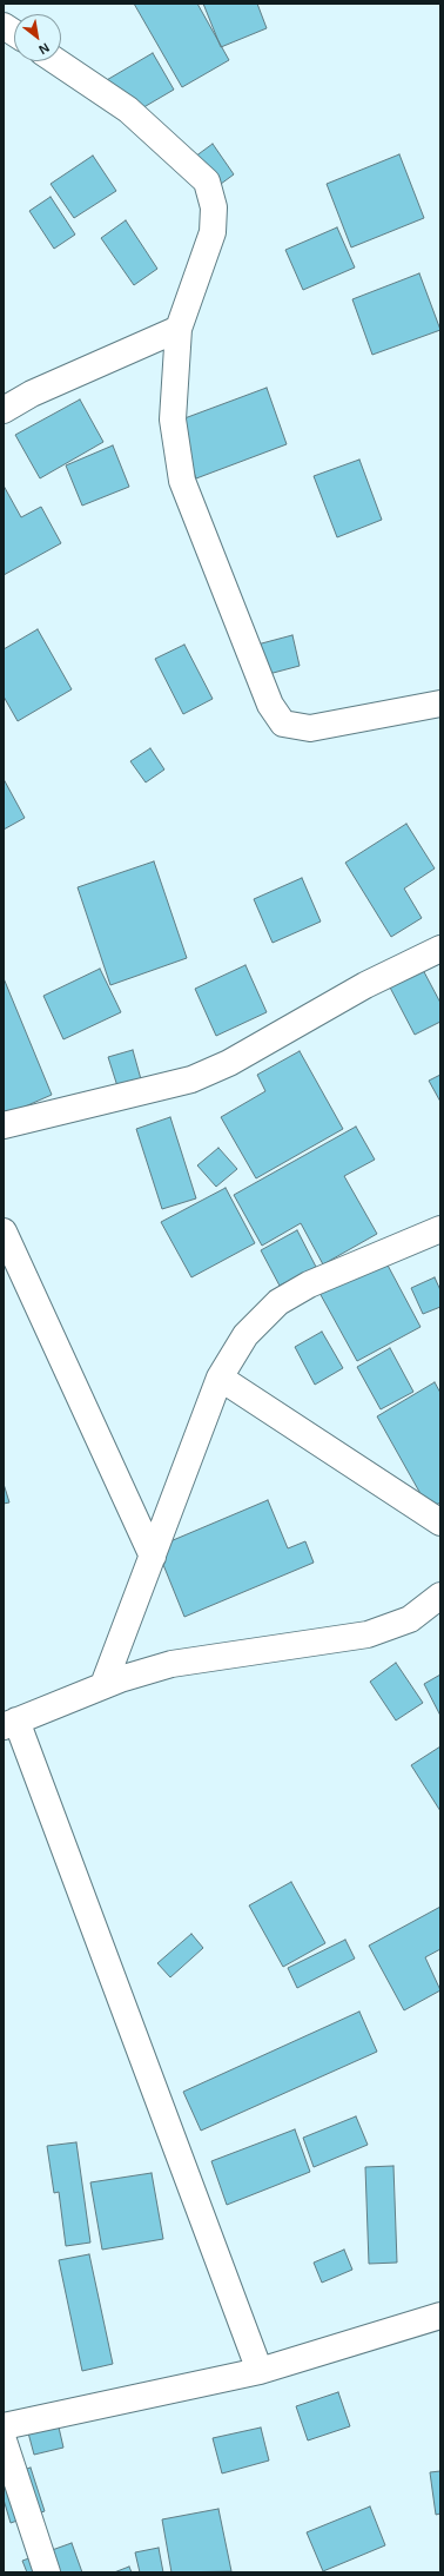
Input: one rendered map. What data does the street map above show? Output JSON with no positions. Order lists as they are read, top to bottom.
{
  "north": "bottom right"
}
